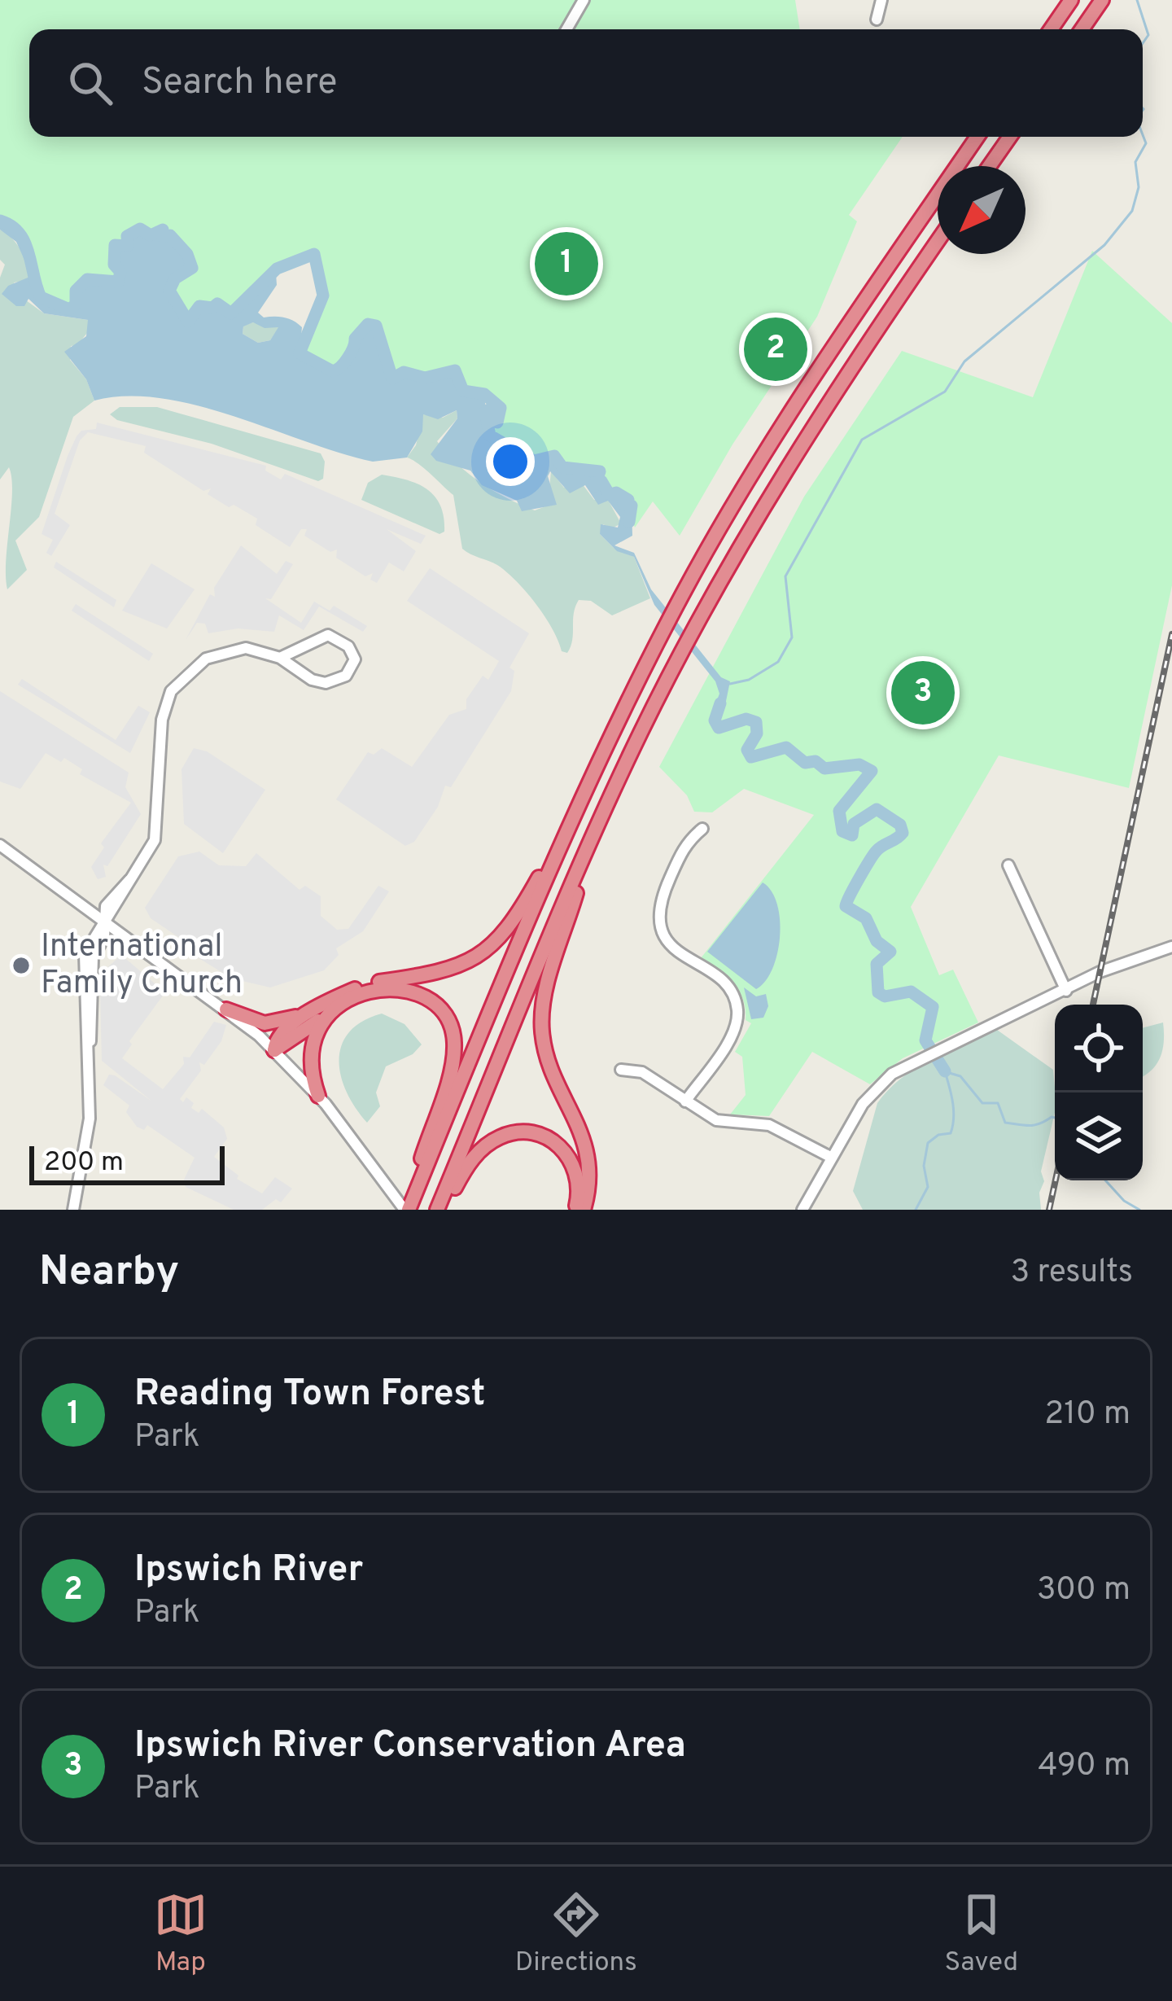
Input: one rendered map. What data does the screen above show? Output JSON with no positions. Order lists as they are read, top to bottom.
{
  "places": ["International Family Church"],
  "scale_bar": "200 m",
  "north": "bottom left",
  "page": {
    "search": "Search here",
    "pins": ["1", "2", "3"],
    "scale": "200 m",
    "heading": ["Nearby", "3 results"],
    "list": [
      {
        "mark": "1",
        "name": "Reading Town Forest",
        "note": "Park",
        "value": "210 m"
      },
      {
        "mark": "2",
        "name": "Ipswich River",
        "note": "Park",
        "value": "300 m"
      },
      {
        "mark": "3",
        "name": "Ipswich River Conservation Area",
        "note": "Park",
        "value": "490 m"
      }
    ],
    "nav": ["Map", "Directions", "Saved"]
  }
}
